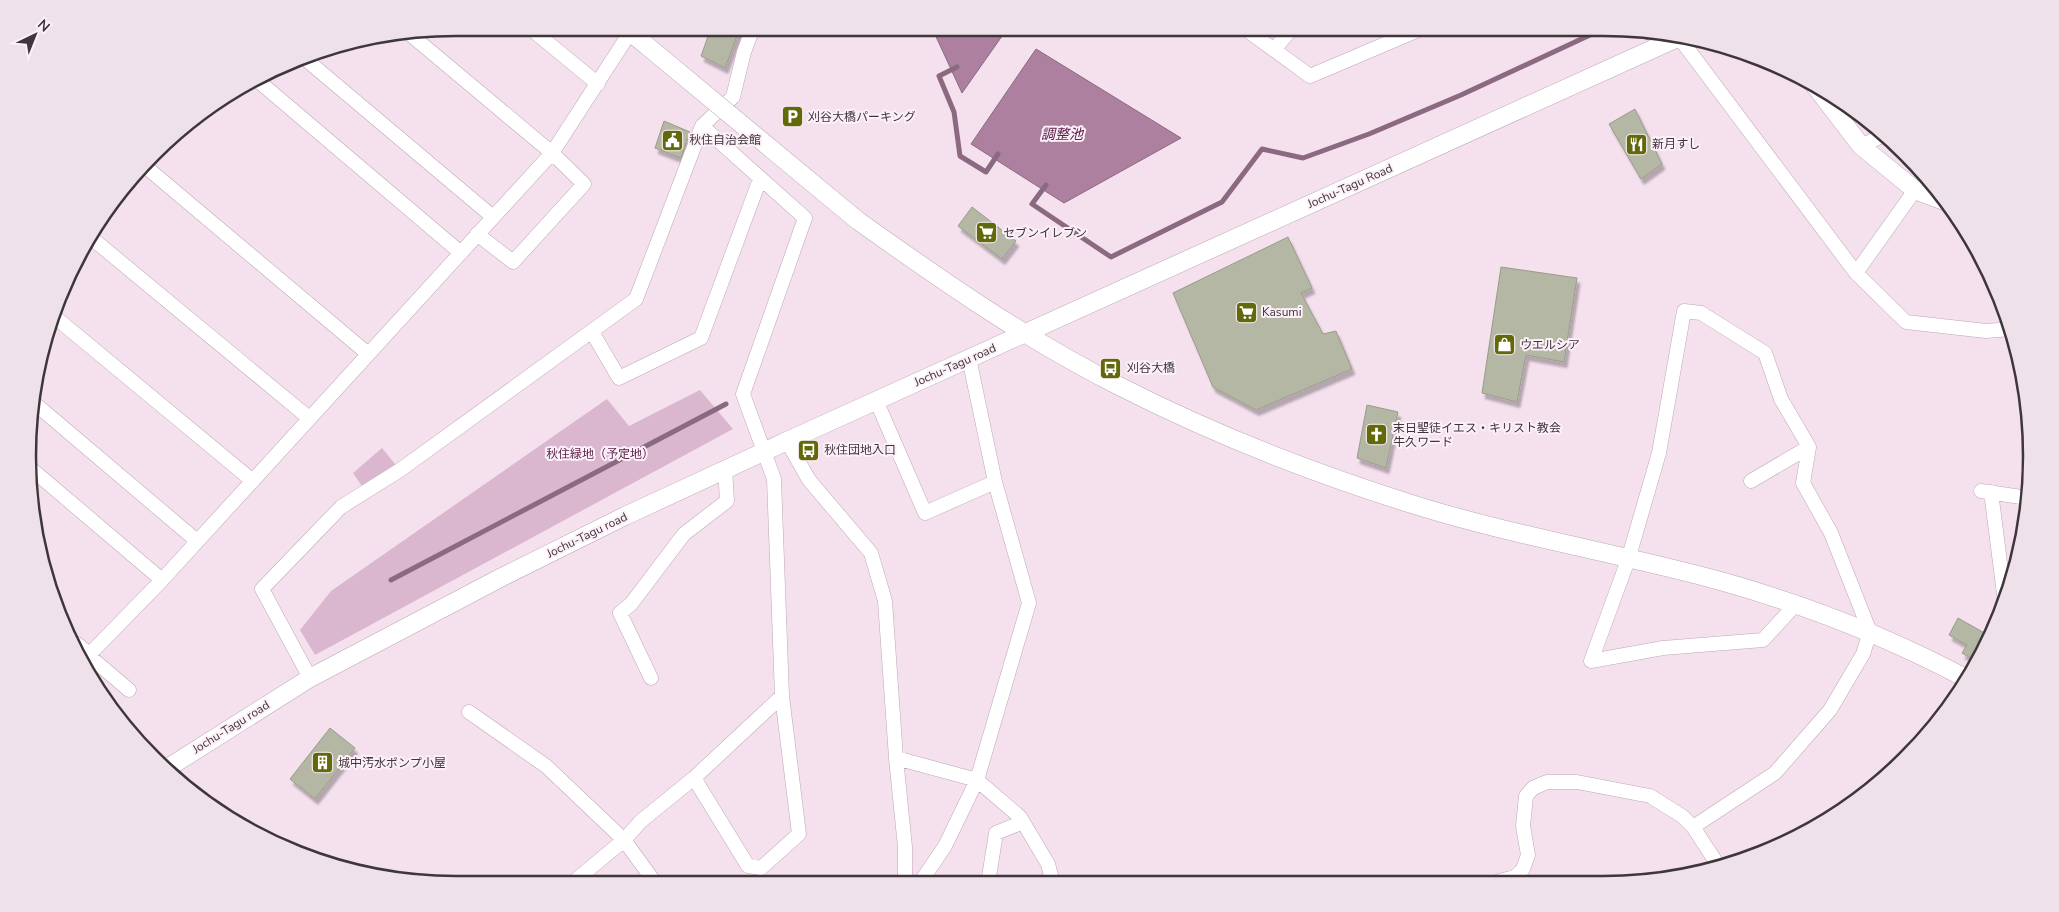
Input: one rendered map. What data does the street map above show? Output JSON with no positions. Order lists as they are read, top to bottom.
{
  "streets": {
    "street": ["Jochu-Tagu Road", "Jochu-Tagu road"]
  },
  "crossings": [
    ["Jochu-Tagu Road", "Jochu-Tagu road"]
  ],
  "water": ["調整池"],
  "parks": ["秋住緑地（予定地）"],
  "places": {
    "parking": ["刈谷大橋パーキング"],
    "public building": ["秋住自治会館"],
    "restaurant": ["新月すし"],
    "supermarket": ["セブンイレブン", "Kasumi"],
    "shop": ["ウエルシア"],
    "bus stop": ["刈谷大橋", "秋住団地入口"],
    "church": ["末日聖徒イエス・キリスト教会 牛久ワード"],
    "building": ["城中汚水ポンプ小屋"]
  },
  "north": "top right"
}
